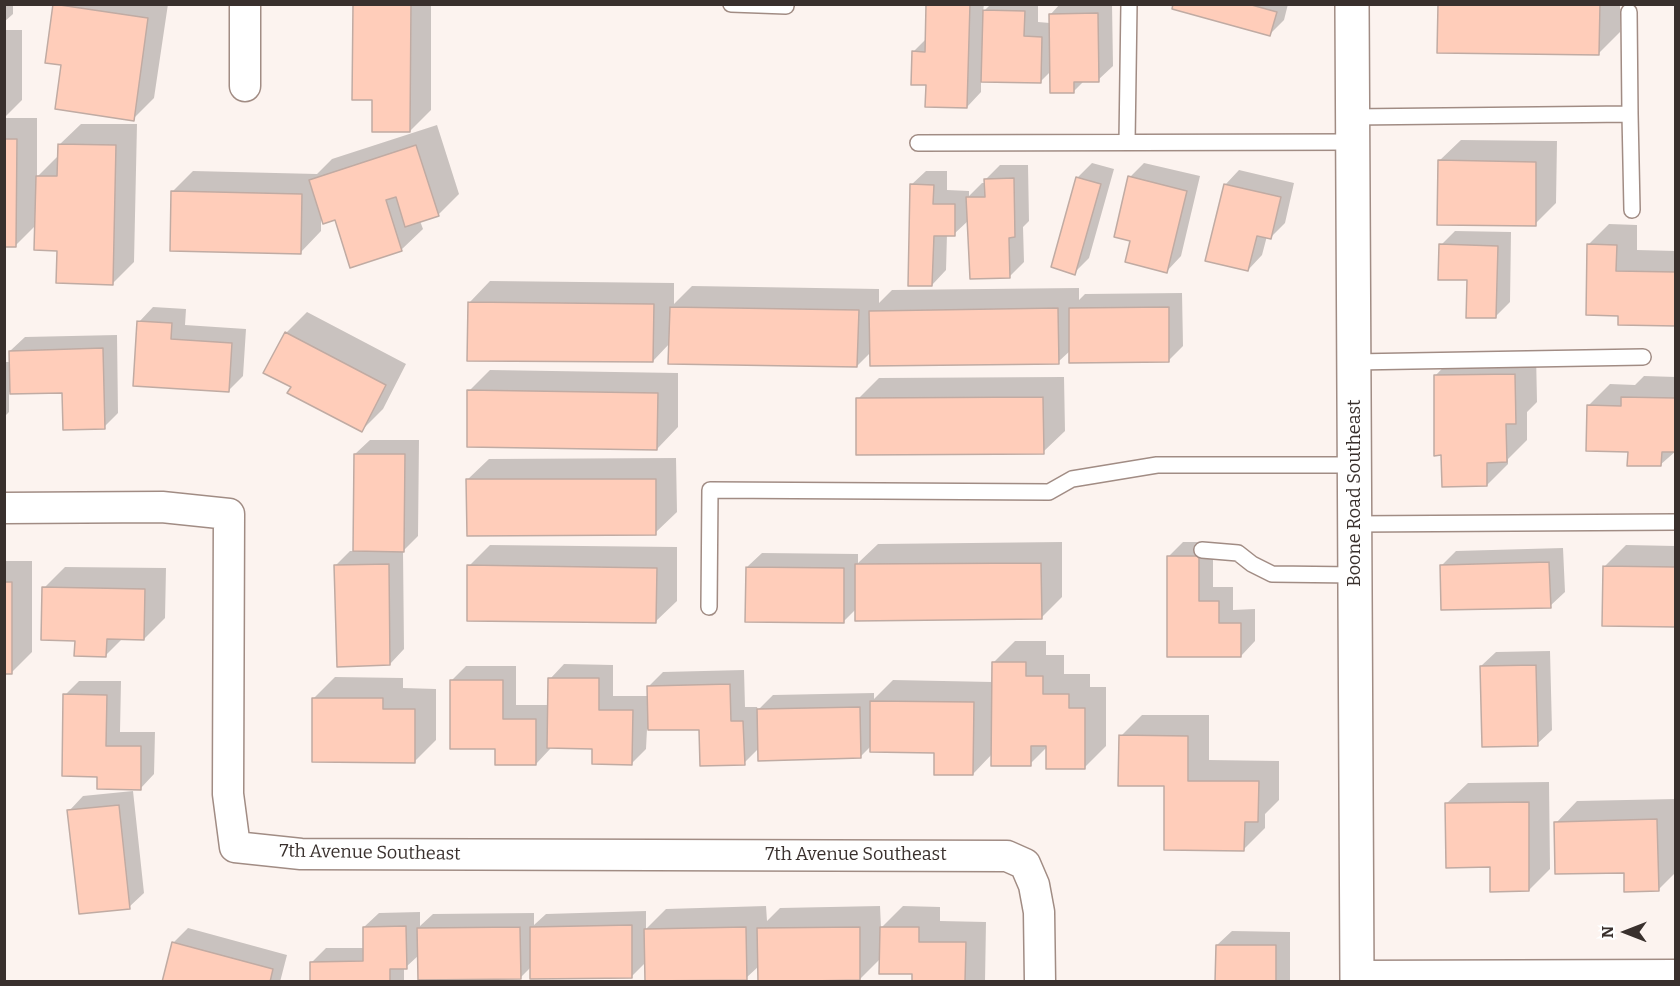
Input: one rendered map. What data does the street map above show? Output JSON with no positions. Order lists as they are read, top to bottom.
{
  "streets": {
    "street": ["Boone Road Southeast", "7th Avenue Southeast"]
  },
  "north": "left"
}
